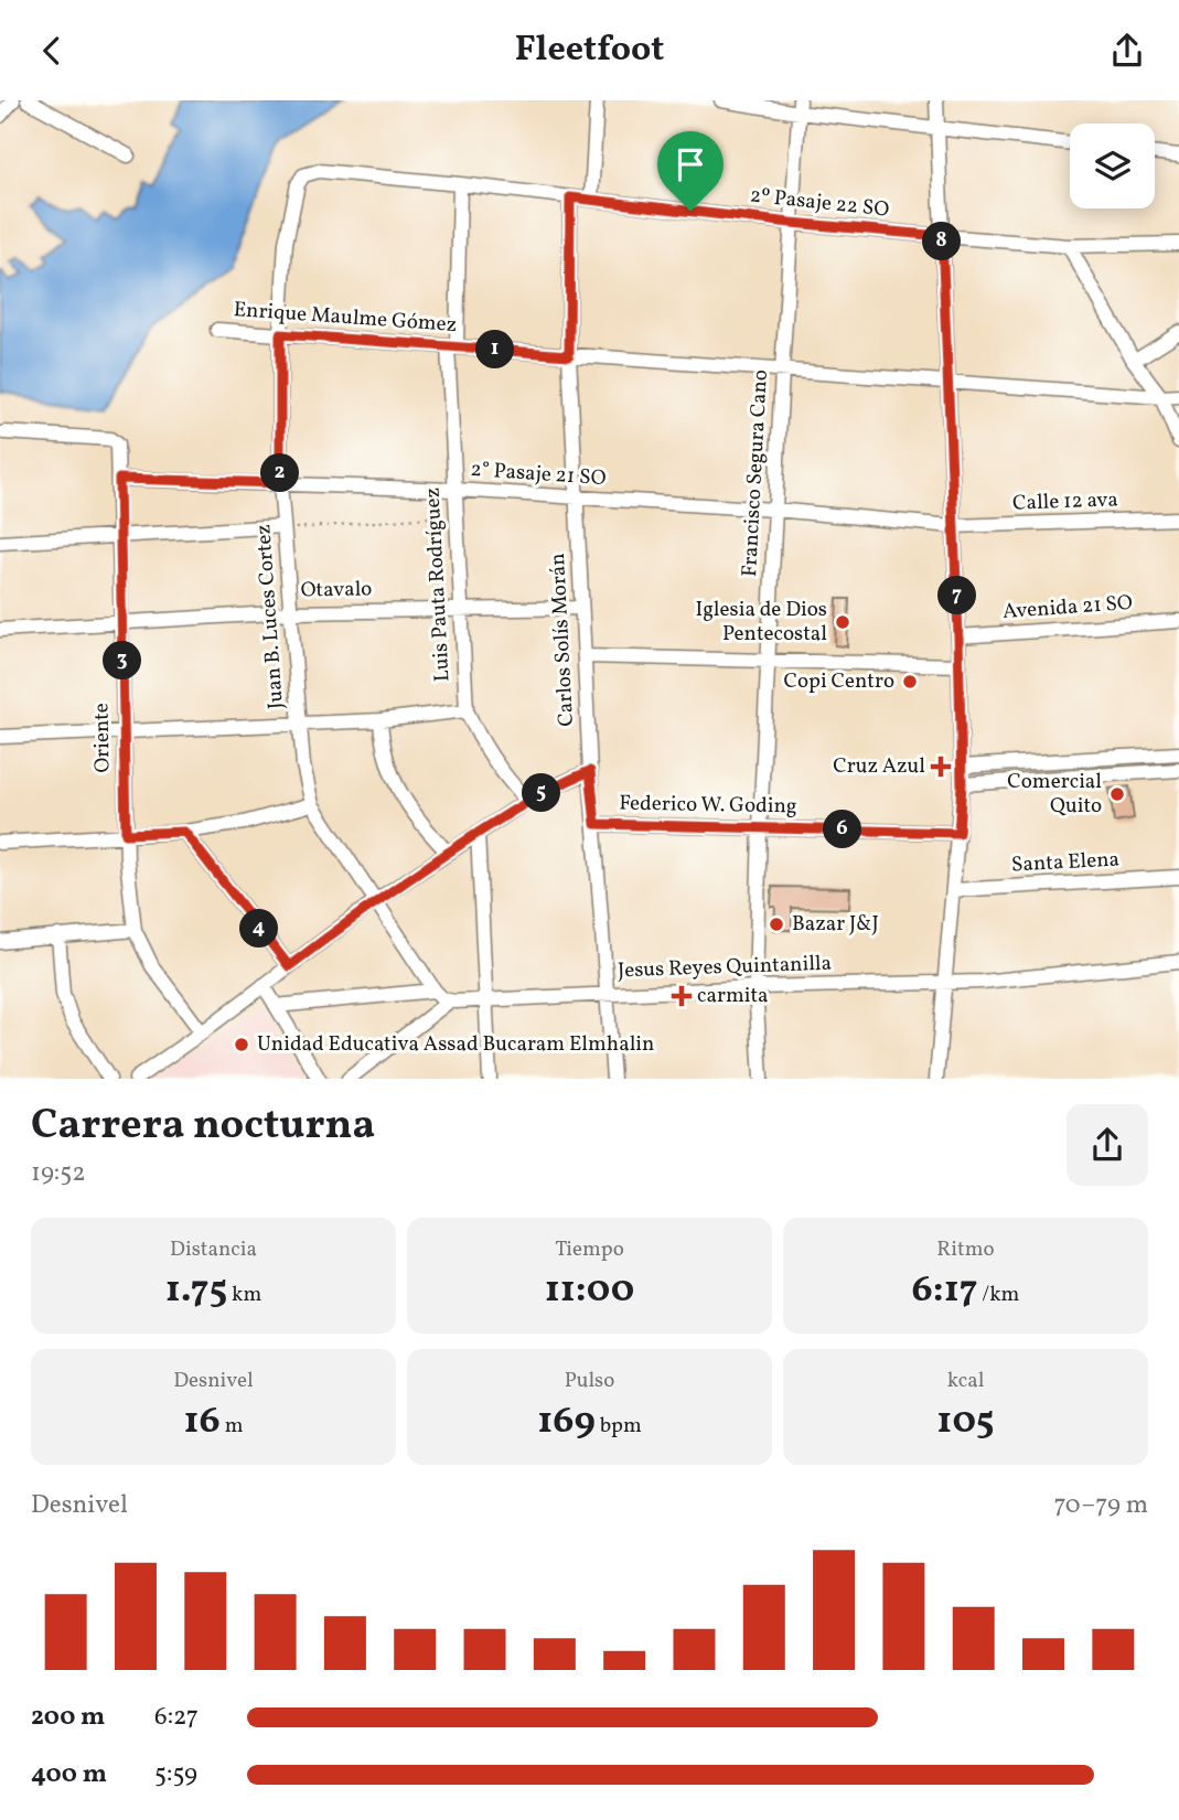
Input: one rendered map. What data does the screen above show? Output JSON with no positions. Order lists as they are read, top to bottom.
{
  "streets": {
    "street": [
      "2º Pasaje 22 SO",
      "Enrique Maulme Gómez",
      "Francisco Segura Cano",
      "2° Pasaje 21 SO",
      "Calle 12 ava",
      "Luis Pauta Rodríguez",
      "Otavalo",
      "Avenida 21 SO",
      "Juan B. Luces Cortez",
      "Carlos Solís Morán",
      "Oriente",
      "Federico W. Goding",
      "Santa Elena",
      "Jesus Reyes Quintanilla"
    ]
  },
  "crossings": [
    ["2º Pasaje 22 SO", "Francisco Segura Cano"],
    ["2º Pasaje 22 SO", "Luis Pauta Rodríguez"],
    ["2º Pasaje 22 SO", "Juan B. Luces Cortez"],
    ["2º Pasaje 22 SO", "Carlos Solís Morán"],
    ["Enrique Maulme Gómez", "Francisco Segura Cano"],
    ["Enrique Maulme Gómez", "Luis Pauta Rodríguez"],
    ["Enrique Maulme Gómez", "Juan B. Luces Cortez"],
    ["Enrique Maulme Gómez", "Carlos Solís Morán"],
    ["Francisco Segura Cano", "2° Pasaje 21 SO"],
    ["Francisco Segura Cano", "Federico W. Goding"],
    ["Francisco Segura Cano", "Jesus Reyes Quintanilla"],
    ["2° Pasaje 21 SO", "Calle 12 ava"],
    ["2° Pasaje 21 SO", "Luis Pauta Rodríguez"],
    ["2° Pasaje 21 SO", "Juan B. Luces Cortez"],
    ["2° Pasaje 21 SO", "Carlos Solís Morán"],
    ["2° Pasaje 21 SO", "Oriente"],
    ["Luis Pauta Rodríguez", "Otavalo"],
    ["Otavalo", "Juan B. Luces Cortez"],
    ["Otavalo", "Carlos Solís Morán"],
    ["Otavalo", "Oriente"],
    ["Carlos Solís Morán", "Federico W. Goding"],
    ["Carlos Solís Morán", "Jesus Reyes Quintanilla"]
  ],
  "places": {
    "other": [
      "Iglesia de Dios Pentecostal",
      "Copi Centro",
      "Comercial Quito",
      "Bazar J&J",
      "Unidad Educativa Assad Bucaram Elmhalin"
    ],
    "health": ["Cruz Azul", "carmita"]
  },
  "page": {
    "header": "Fleetfoot",
    "pins": [
      "8",
      "1",
      "2",
      "7",
      "3",
      "5",
      "6",
      "4"
    ],
    "heading": ["Carrera nocturna", "19:52"],
    "stats": [
      ["Distancia", "1.75 km"],
      ["Tiempo", "11:00"],
      ["Ritmo", "6:17 /km"],
      ["Desnivel", "16 m"],
      ["Pulso", "169 bpm"],
      ["kcal", "105"]
    ],
    "chart": ["Desnivel", "70–79 m"],
    "list": [
      {
        "name": "200 m",
        "note": "6:27"
      },
      {
        "name": "400 m",
        "note": "5:59"
      }
    ]
  }
}
